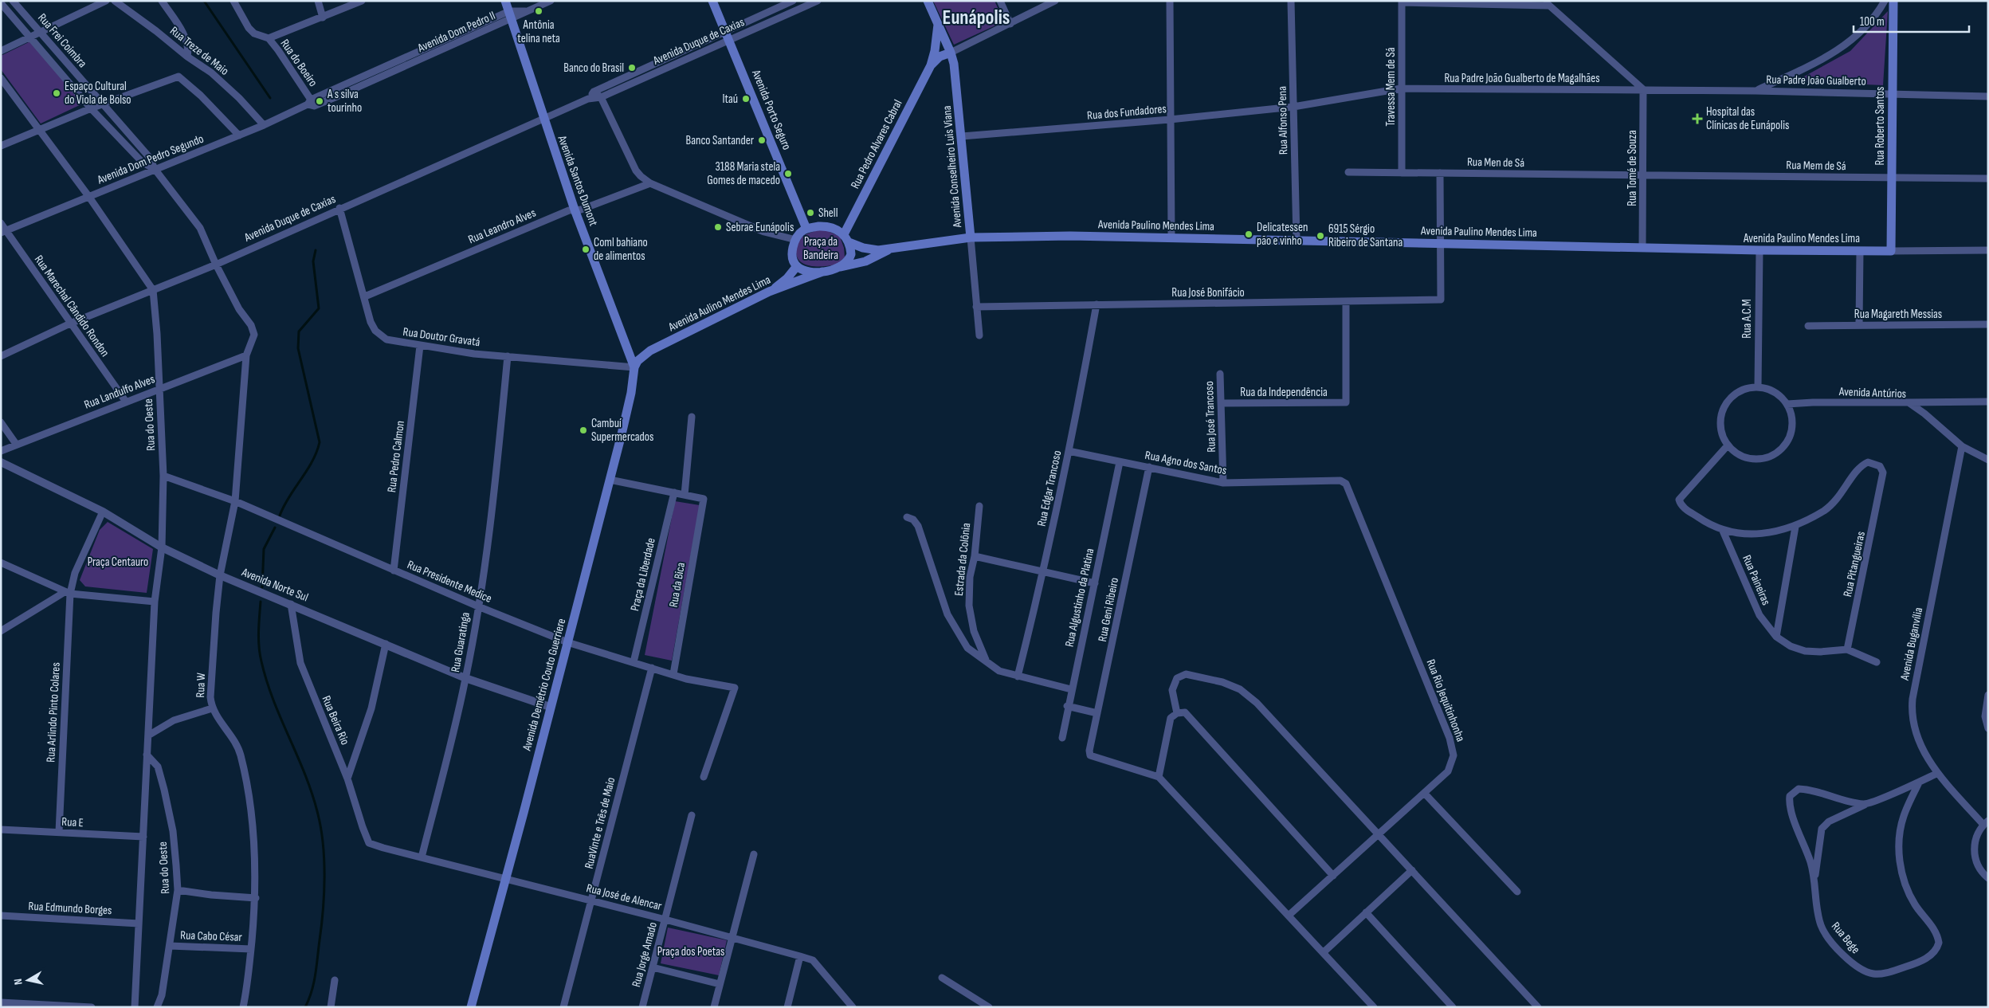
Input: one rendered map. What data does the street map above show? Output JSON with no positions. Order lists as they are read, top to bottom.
{
  "streets": {
    "main road": [
      "Avenida Porto Seguro",
      "Rua Roberto Santos",
      "Rua Pedro Alvares Cabral",
      "Avenida Conselheiro Luis Viana",
      "Avenida Santos Dumont",
      "Avenida Paulino Mendes Lima",
      "Avenida Aulino Mendes Lima",
      "Avenida Demétrio Couto Guerriere"
    ],
    "street": [
      "Avenida Dom Pedro II",
      "Rua Frei Coimbra",
      "Avenida Duque de Caxias",
      "Rua Treze de Maio",
      "Rua do Boeiro",
      "Rua Padre João Gualberto de Magalhães",
      "Rua Padre João Gualberto",
      "Travessa Mem de Sá",
      "Rua dos Fundadores",
      "Rua Alfonso Pena",
      "Avenida Dom Pedro Segundo",
      "Rua Men de Sá",
      "Rua Mem de Sá",
      "Rua Tomé de Souza",
      "Rua Leandro Alves",
      "Rua José Bonifácio",
      "Rua Marechal Cândido Rondon",
      "Rua Magareth Messias",
      "Rua A.C.M",
      "Rua Doutor Gravatá",
      "Rua Landulfo Alves",
      "Rua da Independência",
      "Avenida Antúrios",
      "Rua José Trancoso",
      "Rua do Oeste",
      "Rua Pedro Calmon",
      "Rua Agno dos Santos",
      "Rua Edgar Trancoso",
      "Estrada da Colônia",
      "Rua Pitangueiras",
      "Praça da Liberdade",
      "Rua Paineiras",
      "Rua Presidente Medice",
      "Avenida Norte Sul",
      "Rua da Bica",
      "Rua Algustinho da Platina",
      "Rua Geni Ribeiro",
      "Rua Guaratinga",
      "Avenida Buganvília",
      "Rua W",
      "Rua Rio Jequitinhonha",
      "Rua Arlindo Pinto Colares",
      "Rua Beira Rio",
      "Rua E",
      "RuaVinte e Três de Maio",
      "Rua José de Alencar",
      "Rua Edmundo Borges",
      "Rua Cabo César",
      "Rua Bege",
      "Rua Jorge Amado"
    ]
  },
  "crossings": [
    ["Avenida Dom Pedro II", "Rua do Boeiro"],
    ["Avenida Dom Pedro II", "Avenida Dom Pedro Segundo"],
    ["Avenida Dom Pedro II", "Avenida Santos Dumont"],
    ["Rua Frei Coimbra", "Avenida Duque de Caxias"],
    ["Rua Frei Coimbra", "Avenida Dom Pedro Segundo"],
    ["Rua Frei Coimbra", "Rua Landulfo Alves"],
    ["Rua Frei Coimbra", "Rua W"],
    ["Avenida Duque de Caxias", "Avenida Porto Seguro"],
    ["Avenida Duque de Caxias", "Avenida Santos Dumont"],
    ["Avenida Duque de Caxias", "Rua Marechal Cândido Rondon"],
    ["Avenida Duque de Caxias", "Rua Doutor Gravatá"],
    ["Avenida Duque de Caxias", "Rua do Oeste"],
    ["Rua Treze de Maio", "Avenida Dom Pedro Segundo"],
    ["Rua do Boeiro", "Avenida Dom Pedro Segundo"],
    ["Rua Padre João Gualberto de Magalhães", "Rua Padre João Gualberto"],
    ["Rua Padre João Gualberto de Magalhães", "Travessa Mem de Sá"],
    ["Rua Padre João Gualberto de Magalhães", "Rua dos Fundadores"],
    ["Rua Padre João Gualberto de Magalhães", "Rua Alfonso Pena"],
    ["Rua Padre João Gualberto de Magalhães", "Rua Tomé de Souza"],
    ["Rua Padre João Gualberto", "Rua Roberto Santos"],
    ["Rua Padre João Gualberto", "Rua Tomé de Souza"],
    ["Travessa Mem de Sá", "Rua Men de Sá"],
    ["Avenida Porto Seguro", "Rua Pedro Alvares Cabral"],
    ["Avenida Porto Seguro", "Avenida Aulino Mendes Lima"],
    ["Rua dos Fundadores", "Rua Alfonso Pena"],
    ["Rua dos Fundadores", "Avenida Conselheiro Luis Viana"],
    ["Rua Alfonso Pena", "Avenida Paulino Mendes Lima"],
    ["Rua Roberto Santos", "Rua Mem de Sá"],
    ["Rua Roberto Santos", "Avenida Paulino Mendes Lima"],
    ["Rua Pedro Alvares Cabral", "Avenida Conselheiro Luis Viana"],
    ["Rua Pedro Alvares Cabral", "Avenida Aulino Mendes Lima"],
    ["Avenida Dom Pedro Segundo", "Rua Marechal Cândido Rondon"],
    ["Avenida Dom Pedro Segundo", "Rua do Oeste"],
    ["Rua Men de Sá", "Rua Mem de Sá"],
    ["Rua Men de Sá", "Rua Tomé de Souza"],
    ["Rua Mem de Sá", "Rua Tomé de Souza"],
    ["Avenida Conselheiro Luis Viana", "Avenida Paulino Mendes Lima"],
    ["Avenida Conselheiro Luis Viana", "Rua José Bonifácio"],
    ["Rua Tomé de Souza", "Avenida Paulino Mendes Lima"],
    ["Avenida Santos Dumont", "Rua Leandro Alves"],
    ["Avenida Santos Dumont", "Avenida Aulino Mendes Lima"],
    ["Avenida Santos Dumont", "Rua Doutor Gravatá"],
    ["Avenida Santos Dumont", "Avenida Demétrio Couto Guerriere"],
    ["Avenida Paulino Mendes Lima", "Rua José Bonifácio"],
    ["Avenida Paulino Mendes Lima", "Rua A.C.M"],
    ["Rua Leandro Alves", "Rua Doutor Gravatá"],
    ["Rua José Bonifácio", "Rua da Independência"],
    ["Rua José Bonifácio", "Rua Edgar Trancoso"],
    ["Avenida Aulino Mendes Lima", "Rua Doutor Gravatá"],
    ["Avenida Aulino Mendes Lima", "Avenida Demétrio Couto Guerriere"],
    ["Rua Marechal Cândido Rondon", "Rua Landulfo Alves"],
    ["Rua A.C.M", "Avenida Antúrios"],
    ["Rua Doutor Gravatá", "Rua Pedro Calmon"],
    ["Rua Doutor Gravatá", "Rua Guaratinga"],
    ["Rua Doutor Gravatá", "Avenida Demétrio Couto Guerriere"],
    ["Rua Landulfo Alves", "Rua do Oeste"],
    ["Rua Landulfo Alves", "Rua W"],
    ["Rua da Independência", "Rua José Trancoso"],
    ["Avenida Antúrios", "Avenida Buganvília"],
    ["Rua José Trancoso", "Rua Agno dos Santos"],
    ["Rua do Oeste", "Rua Presidente Medice"],
    ["Rua do Oeste", "Avenida Norte Sul"],
    ["Rua do Oeste", "Rua E"],
    ["Rua do Oeste", "Rua Edmundo Borges"],
    ["Rua do Oeste", "Rua Cabo César"],
    ["Rua Pedro Calmon", "Rua Presidente Medice"],
    ["Rua Agno dos Santos", "Rua Edgar Trancoso"],
    ["Rua Agno dos Santos", "Rua Algustinho da Platina"],
    ["Rua Agno dos Santos", "Rua Geni Ribeiro"],
    ["Rua Agno dos Santos", "Rua Rio Jequitinhonha"],
    ["Praça da Liberdade", "Rua Presidente Medice"],
    ["Rua Presidente Medice", "Rua da Bica"],
    ["Rua Presidente Medice", "Rua Guaratinga"],
    ["Rua Presidente Medice", "Avenida Demétrio Couto Guerriere"],
    ["Rua Presidente Medice", "Rua W"],
    ["Rua Presidente Medice", "RuaVinte e Três de Maio"],
    ["Avenida Norte Sul", "Rua Guaratinga"],
    ["Avenida Norte Sul", "Avenida Demétrio Couto Guerriere"],
    ["Avenida Norte Sul", "Rua W"],
    ["Avenida Norte Sul", "Rua Arlindo Pinto Colares"],
    ["Avenida Norte Sul", "Rua Beira Rio"],
    ["Rua Guaratinga", "Rua José de Alencar"],
    ["Avenida Demétrio Couto Guerriere", "Rua José de Alencar"],
    ["Rua W", "Rua Cabo César"],
    ["Rua Arlindo Pinto Colares", "Rua E"],
    ["Rua Beira Rio", "Rua José de Alencar"],
    ["RuaVinte e Três de Maio", "Rua José de Alencar"],
    ["Rua José de Alencar", "Rua Jorge Amado"]
  ],
  "districts": ["Eunápolis"],
  "parks": ["Praça da Bandeira", "Praça Centauro", "Praça dos Poetas"],
  "places": {
    "other": [
      "Antônia telina neta",
      "Banco do Brasil",
      "Espaço Cultural do Viola de Bolso",
      "Itaú",
      "A s silva tourinho",
      "Banco Santander",
      "3188 Maria stela Gomes de macedo",
      "Shell",
      "Sebrae Eunápolis",
      "Delicatessen pão e vinho",
      "6915 Sérgio Ribeiro de Santana",
      "Coml bahiano de alimentos",
      "Cambuí Supermercados"
    ],
    "health": ["Hospital das Clínicas de Eunápolis"]
  },
  "scale_bar": "100 m",
  "north": "left"
}
